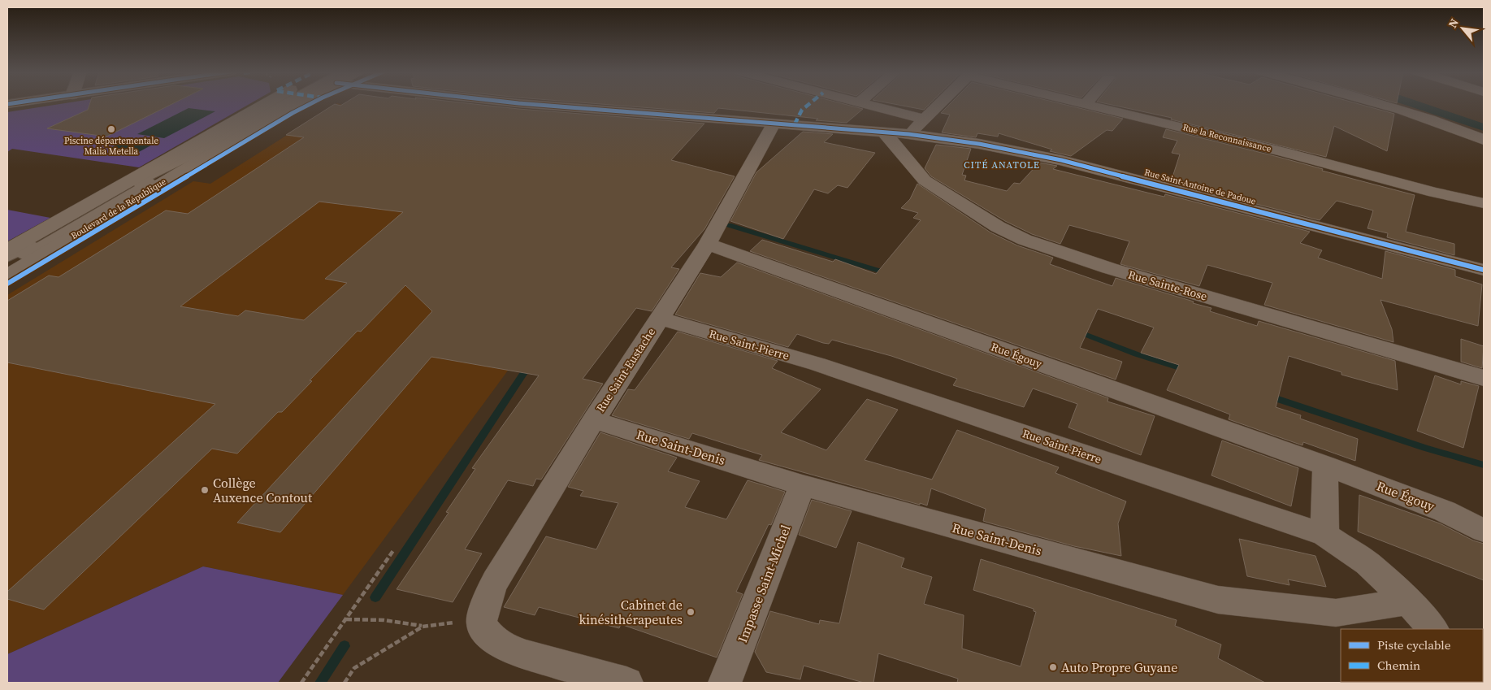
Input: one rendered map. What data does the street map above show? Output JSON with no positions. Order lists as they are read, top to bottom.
{
  "streets": {
    "street": [
      "Rue la Reconnaissance",
      "Rue Saint-Antoine de Padoue",
      "Boulevard de la République",
      "Rue Sainte-Rose",
      "Rue Saint-Pierre",
      "Rue Égouy",
      "Rue Saint-Eustache",
      "Rue Saint-Denis",
      "Impasse Saint-Michel"
    ]
  },
  "crossings": [
    ["Rue Saint-Antoine de Padoue", "Rue Sainte-Rose"],
    ["Rue Saint-Antoine de Padoue", "Rue Saint-Eustache"],
    ["Rue Saint-Pierre", "Rue Saint-Eustache"],
    ["Rue Saint-Pierre", "Rue Saint-Denis"],
    ["Rue Égouy", "Rue Saint-Eustache"],
    ["Rue Saint-Eustache", "Rue Saint-Denis"],
    ["Rue Saint-Denis", "Impasse Saint-Michel"]
  ],
  "districts": ["CITÉ ANATOLE"],
  "places": [
    "Piscine départementale Malia Metella",
    "Collège Auxence Contout",
    "Cabinet de kinésithérapeutes",
    "Auto Propre Guyane"
  ],
  "legend": ["Piste cyclable", "Chemin"],
  "north": "top left"
}
